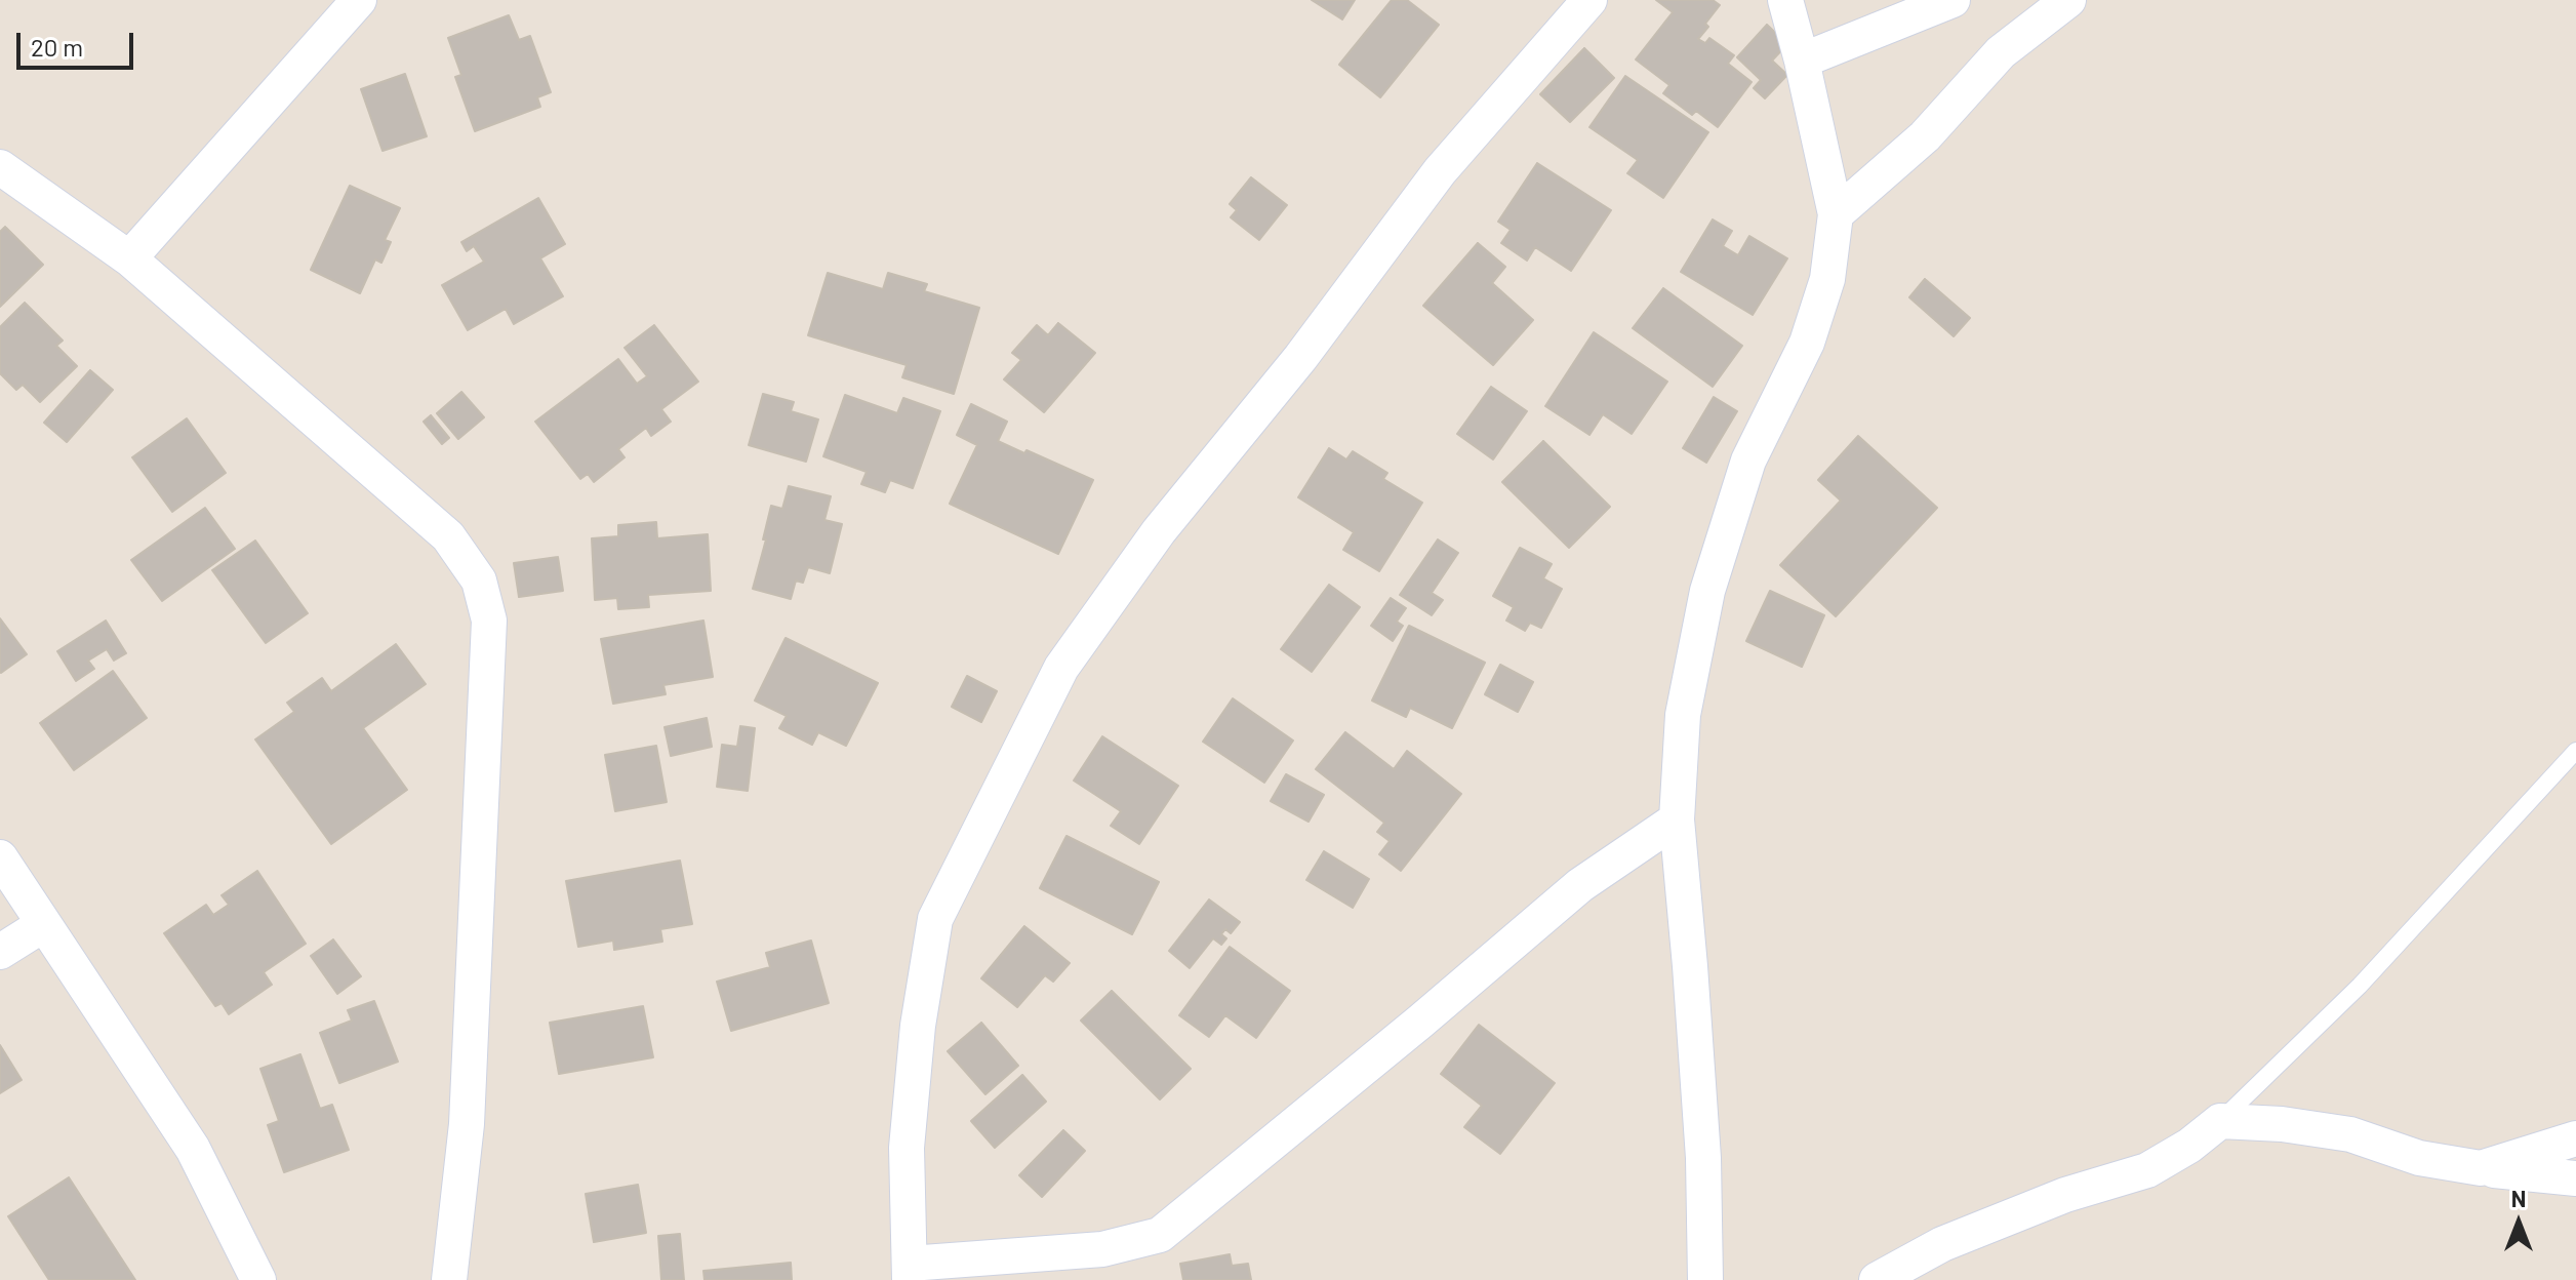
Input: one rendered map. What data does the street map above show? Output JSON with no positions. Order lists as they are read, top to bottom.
{
  "scale_bar": "20 m",
  "north": "top"
}
